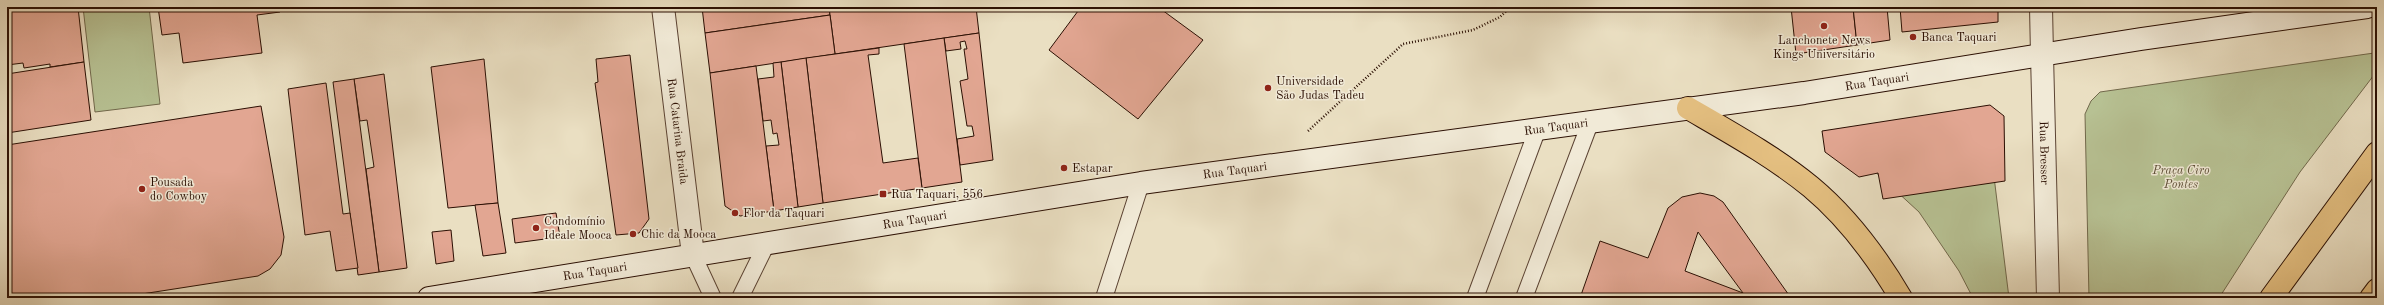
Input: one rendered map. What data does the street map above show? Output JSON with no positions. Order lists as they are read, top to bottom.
{
  "streets": {
    "main road": ["Rua Taquari", "Rua Catarina Braida", "Rua Bresser"]
  },
  "crossings": [
    ["Rua Taquari", "Rua Catarina Braida"],
    ["Rua Taquari", "Rua Bresser"]
  ],
  "parks": ["Praça Ciro Pontes"],
  "places": {
    "other": [
      "Lanchonete News Kings Universitário",
      "Banca Taquari",
      "Universidade São Judas Tadeu",
      "Estapar",
      "Pousada do Cowboy",
      "Flor da Taquari",
      "Condomínio Ideale Mooca",
      "Chic da Mooca"
    ],
    "transit": ["Rua Taquari, 556"]
  }
}
